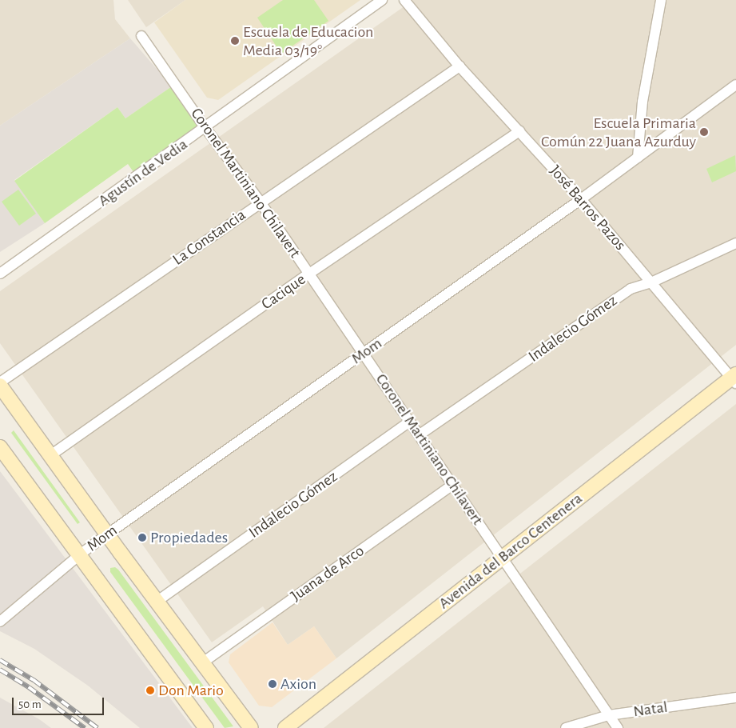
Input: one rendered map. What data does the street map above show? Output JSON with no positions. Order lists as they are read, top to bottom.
{
  "streets": {
    "main road": ["Avenida del Barco Centenera"],
    "street": [
      "Agustín de Vedia",
      "Coronel Martiniano Chilavert",
      "José Barros Pazos",
      "La Constancia",
      "Cacique",
      "Indalecio Gómez",
      "Mom",
      "Juana de Arco",
      "Natal"
    ]
  },
  "crossings": [
    ["Agustín de Vedia", "Coronel Martiniano Chilavert"],
    ["Coronel Martiniano Chilavert", "La Constancia"],
    ["Coronel Martiniano Chilavert", "Cacique"],
    ["Coronel Martiniano Chilavert", "Indalecio Gómez"],
    ["Coronel Martiniano Chilavert", "Mom"],
    ["Coronel Martiniano Chilavert", "Avenida del Barco Centenera"],
    ["Coronel Martiniano Chilavert", "Juana de Arco"],
    ["Coronel Martiniano Chilavert", "Natal"],
    ["José Barros Pazos", "La Constancia"],
    ["José Barros Pazos", "Cacique"],
    ["José Barros Pazos", "Indalecio Gómez"],
    ["José Barros Pazos", "Mom"],
    ["José Barros Pazos", "Avenida del Barco Centenera"]
  ],
  "places": [
    "Escuela de Educacion Media 03/19°",
    "Escuela Primaria Común 22 Juana Azurduy",
    "Propiedades",
    "Axion",
    "Don Mario"
  ],
  "scale_bar": "50 m"
}
